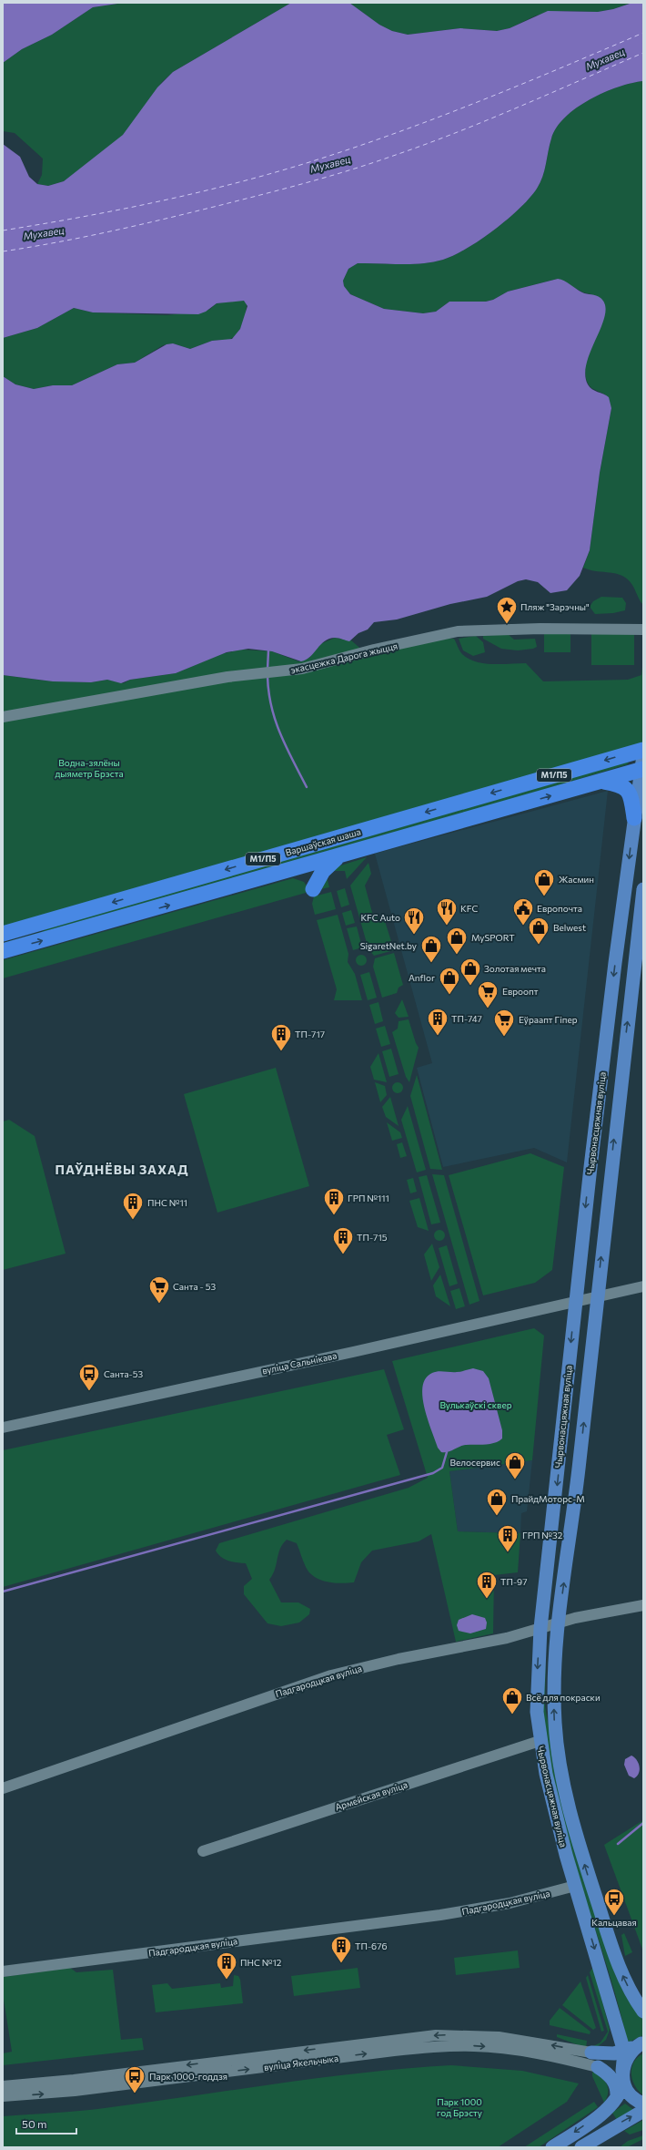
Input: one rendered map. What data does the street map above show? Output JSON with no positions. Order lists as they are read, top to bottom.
{
  "streets": {
    "highway": ["М1/П5", "Варшаўская шаша"],
    "main road": ["Чырвонасцяжная вуліца"],
    "street": [
      "экасцежка Дарога жыцця",
      "вуліца Сальнікава",
      "Падгародцкая вуліца",
      "Армейская вуліца",
      "вуліца Якельчыка"
    ]
  },
  "crossings": [
    ["Варшаўская шаша", "Чырвонасцяжная вуліца"],
    ["Чырвонасцяжная вуліца", "вуліца Сальнікава"],
    ["Чырвонасцяжная вуліца", "Падгародцкая вуліца"],
    ["Чырвонасцяжная вуліца", "Армейская вуліца"]
  ],
  "districts": ["ПАЎДНЁВЫ ЗАХАД"],
  "water": ["Мухавец"],
  "parks": ["Водна-зялёны дыяметр Брэста", "Вулькаўскі сквер", "Парк 1000 год Брэсту"],
  "places": {
    "place": ["Пляж \"Зарэчны\""],
    "shop": [
      "Жасмин",
      "Belwest",
      "MySPORT",
      "SigaretNet.by",
      "Золотая мечта",
      "Anflor",
      "Велосервис",
      "ПрайдМоторс-М",
      "Всё для покраски"
    ],
    "restaurant": ["KFC", "KFC Auto"],
    "public building": ["Европочта"],
    "supermarket": ["Евроопт", "Еўраапт Гіпер", "Санта - 53"],
    "building": [
      "ТП-747",
      "ТП-717",
      "ГРП №111",
      "ПНС №11",
      "ТП-715",
      "ГРП №32",
      "ТП-97",
      "ТП-676",
      "ПНС №12"
    ],
    "bus stop": ["Санта-53", "Кальцавая", "Парк 1000-годдзя"]
  },
  "scale_bar": "50 m"
}
